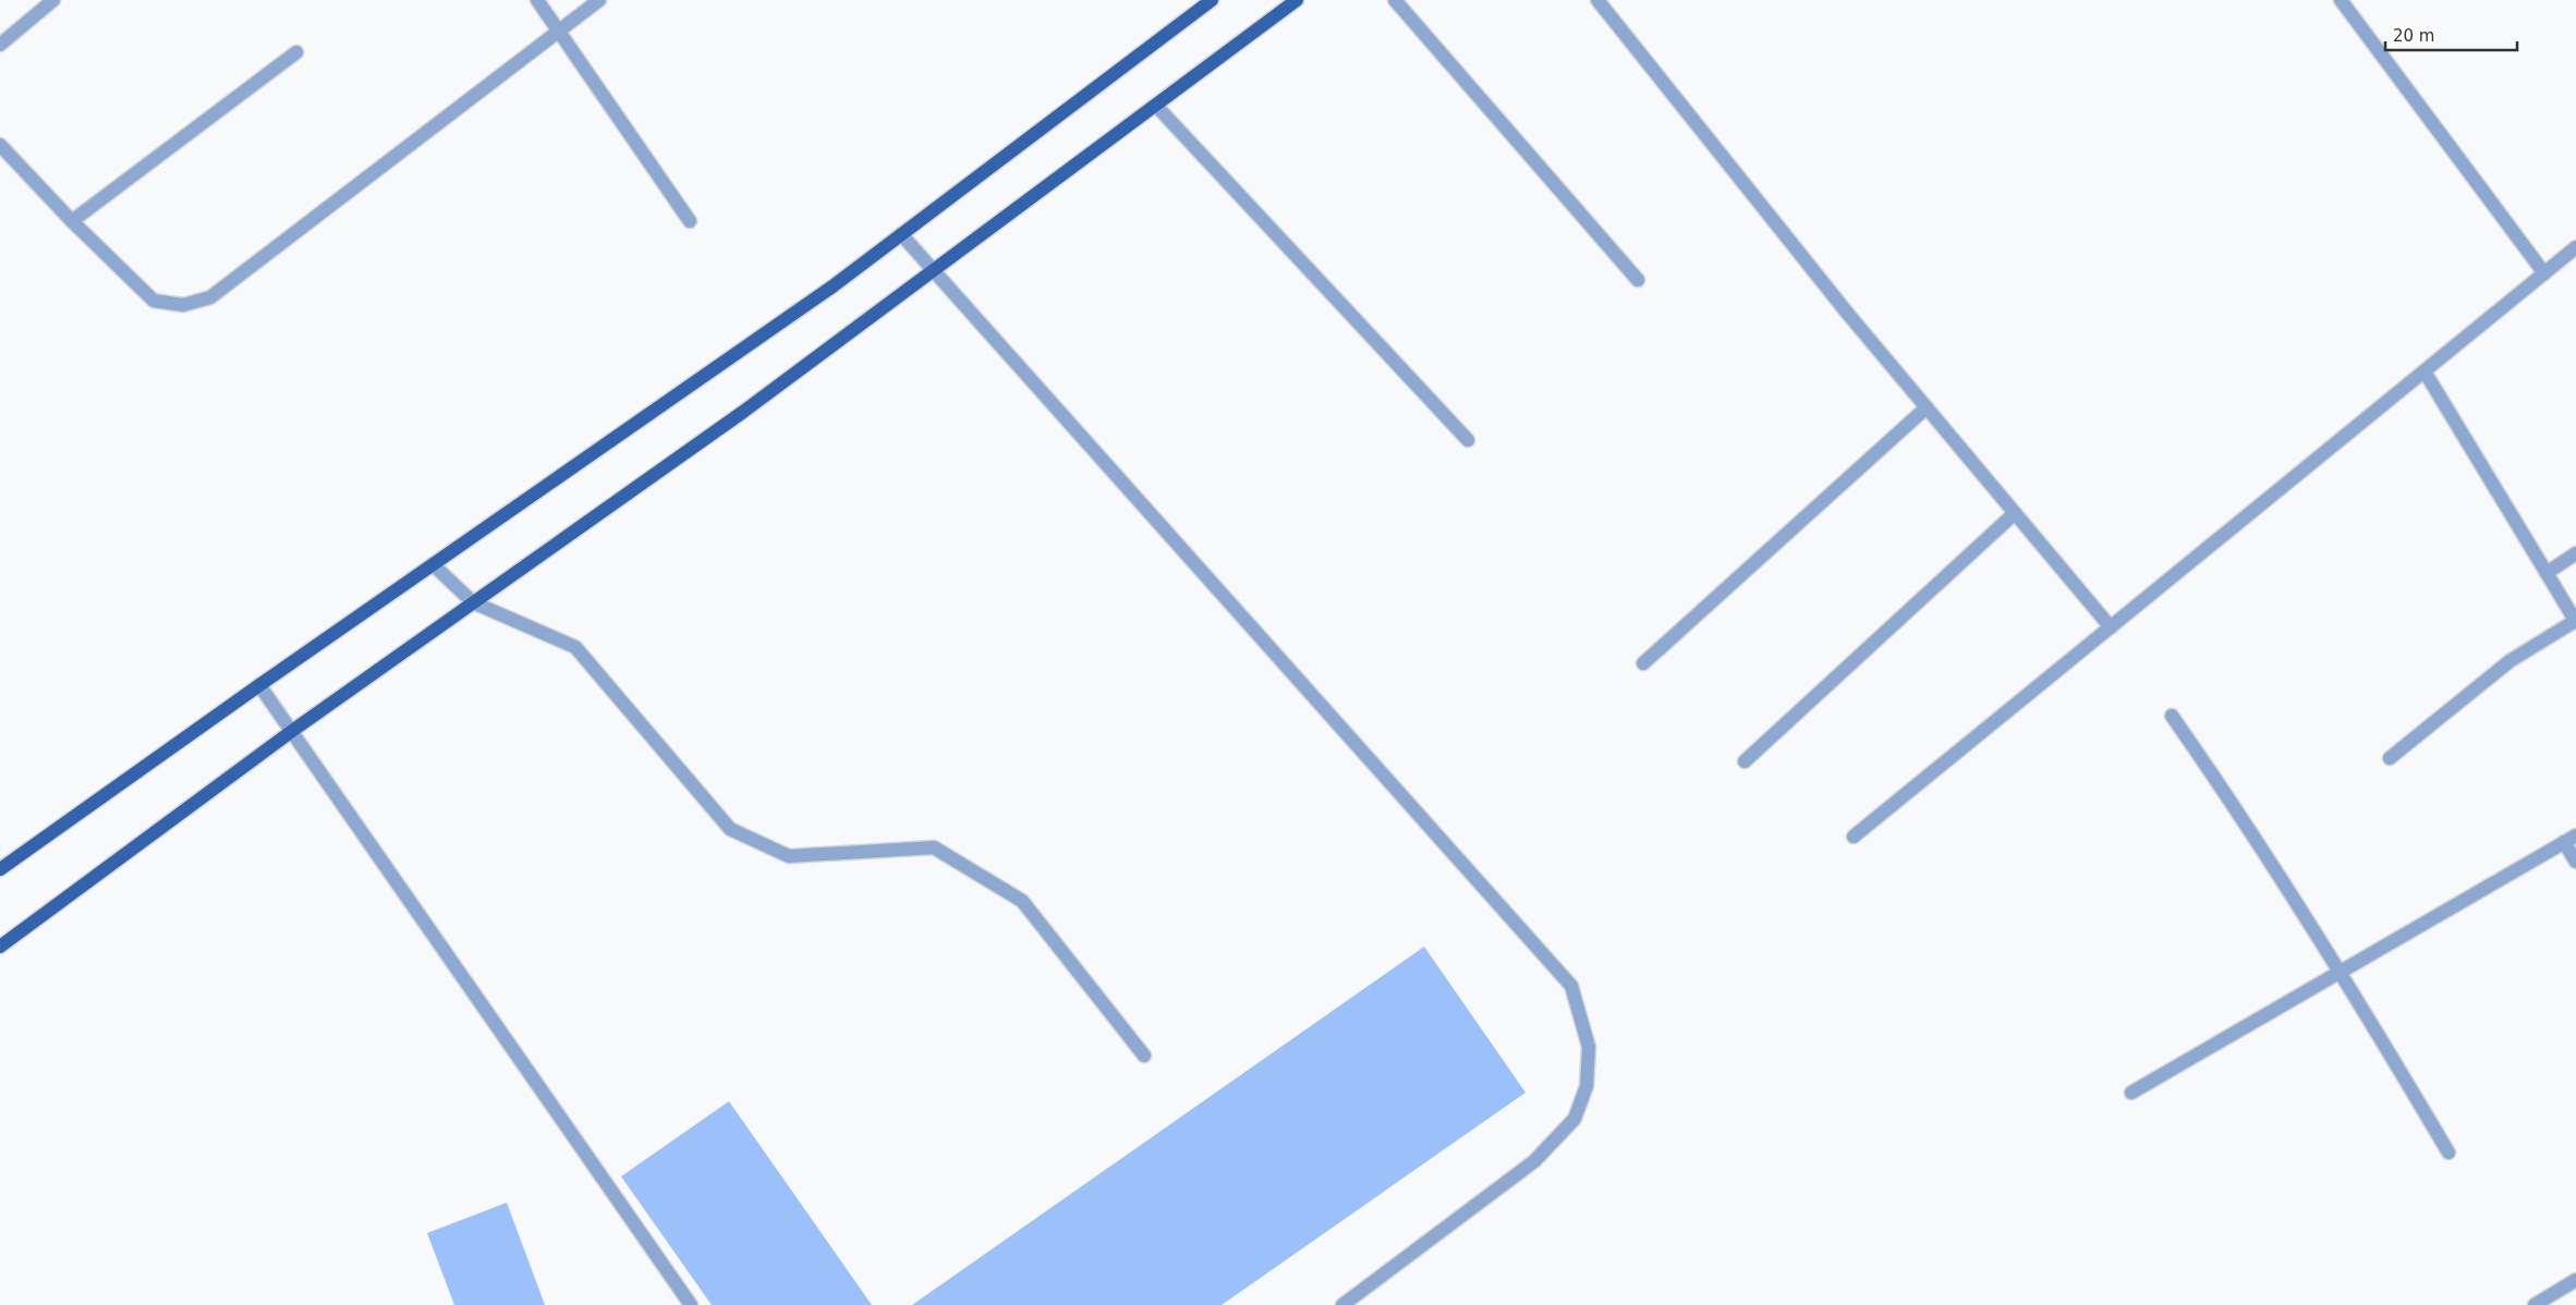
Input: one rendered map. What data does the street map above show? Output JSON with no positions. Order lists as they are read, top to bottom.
{
  "scale_bar": "20 m"
}
